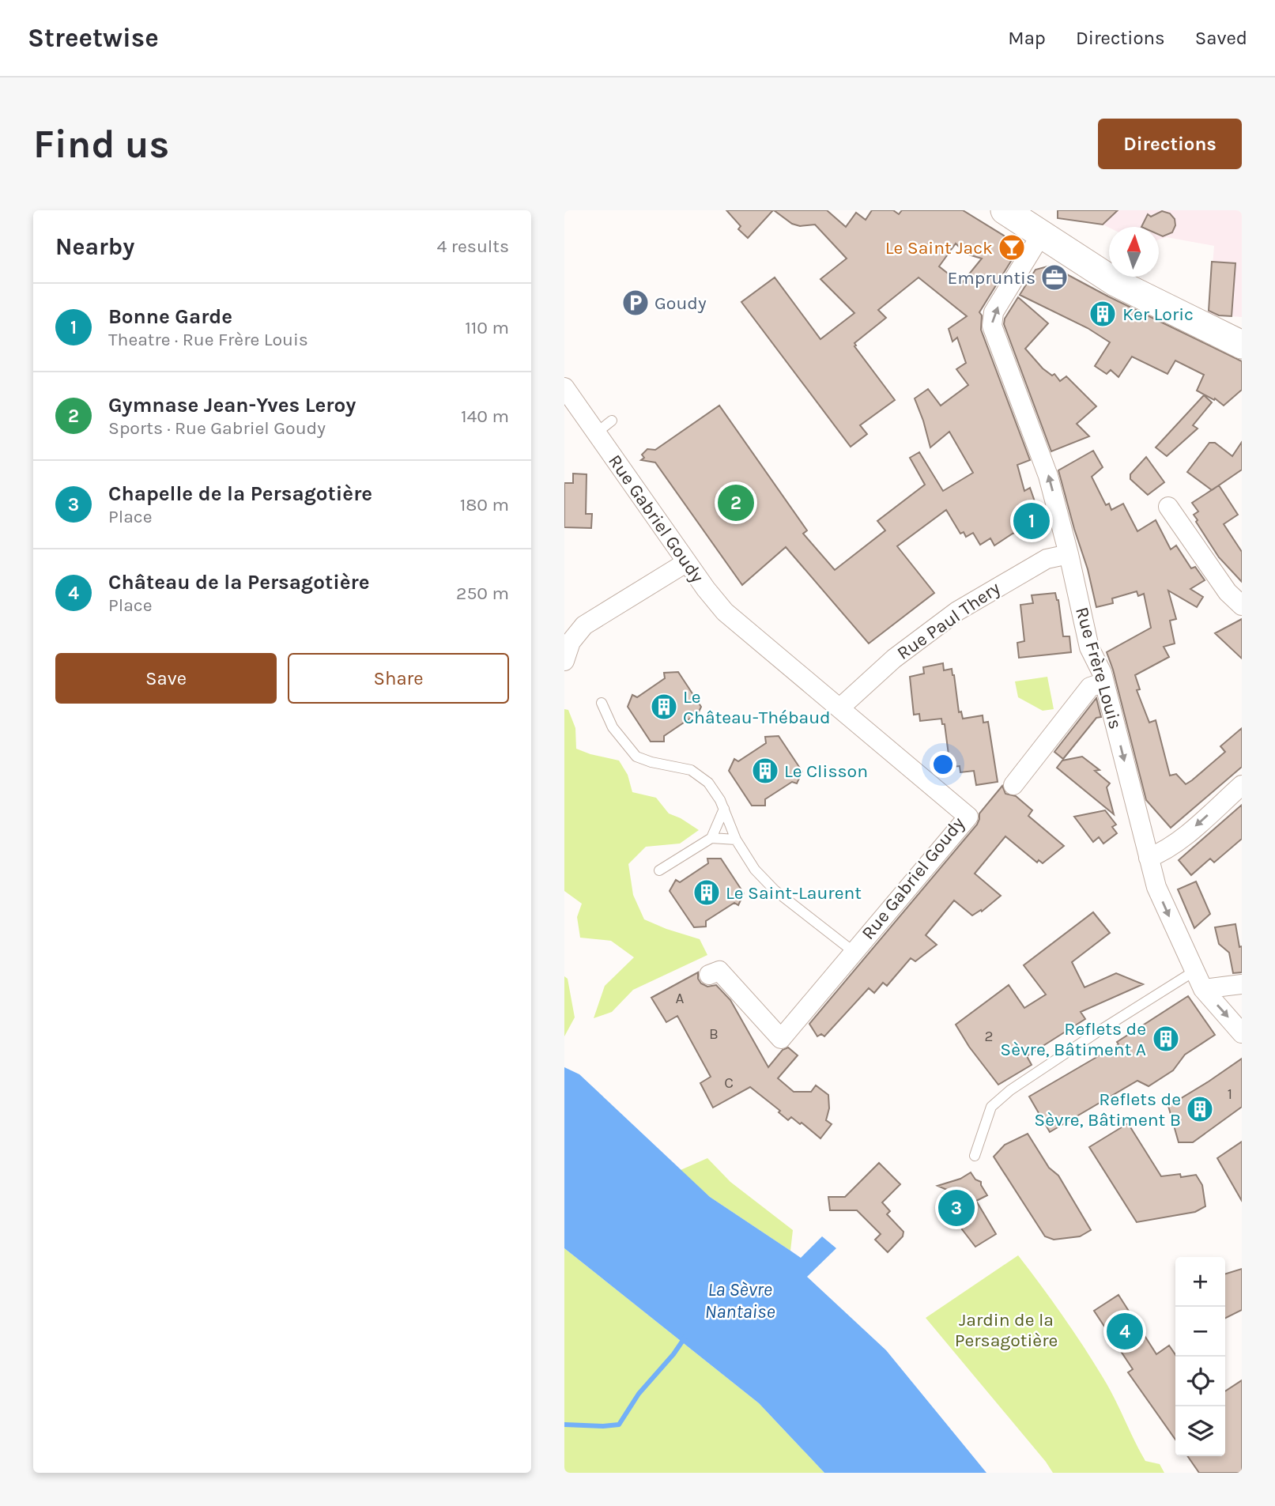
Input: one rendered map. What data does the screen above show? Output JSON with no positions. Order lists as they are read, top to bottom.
{
  "streets": {
    "street": ["Rue Gabriel Goudy", "Rue Paul Thery", "Rue Frère Louis"]
  },
  "crossings": [
    ["Rue Gabriel Goudy", "Rue Paul Thery"],
    ["Rue Paul Thery", "Rue Frère Louis"]
  ],
  "water": ["La Sèvre Nantaise"],
  "parks": ["Jardin de la Persagotière"],
  "places": {
    "bar": ["Le Saint Jack"],
    "office": ["Empruntis"],
    "parking": ["Goudy"],
    "building": [
      "Ker Loric",
      "Le Château-Thébaud",
      "Le Clisson",
      "Le Saint-Laurent",
      "Reflets de Sèvre, Bâtiment A",
      "Reflets de Sèvre, Bâtiment B"
    ]
  },
  "house_numbers": [
    "A",
    "B",
    "2",
    "C",
    "1"
  ],
  "north": "top",
  "page": {
    "header": "Streetwise",
    "nav": ["Map", "Directions", "Saved"],
    "buttons": [
      "Directions",
      ["Save", "Share"]
    ],
    "title": "Find us",
    "heading": ["Nearby", "4 results"],
    "list": [
      {
        "mark": "1",
        "name": "Bonne Garde",
        "note": "Theatre · Rue Frère Louis",
        "value": "110 m"
      },
      {
        "mark": "2",
        "name": "Gymnase Jean-Yves Leroy",
        "note": "Sports · Rue Gabriel Goudy",
        "value": "140 m"
      },
      {
        "mark": "3",
        "name": "Chapelle de la Persagotière",
        "note": "Place",
        "value": "180 m"
      },
      {
        "mark": "4",
        "name": "Château de la Persagotière",
        "note": "Place",
        "value": "250 m"
      }
    ],
    "pins": [
      "2",
      "1",
      "3",
      "4"
    ],
    "map_buttons": ["+", "−"]
  }
}
